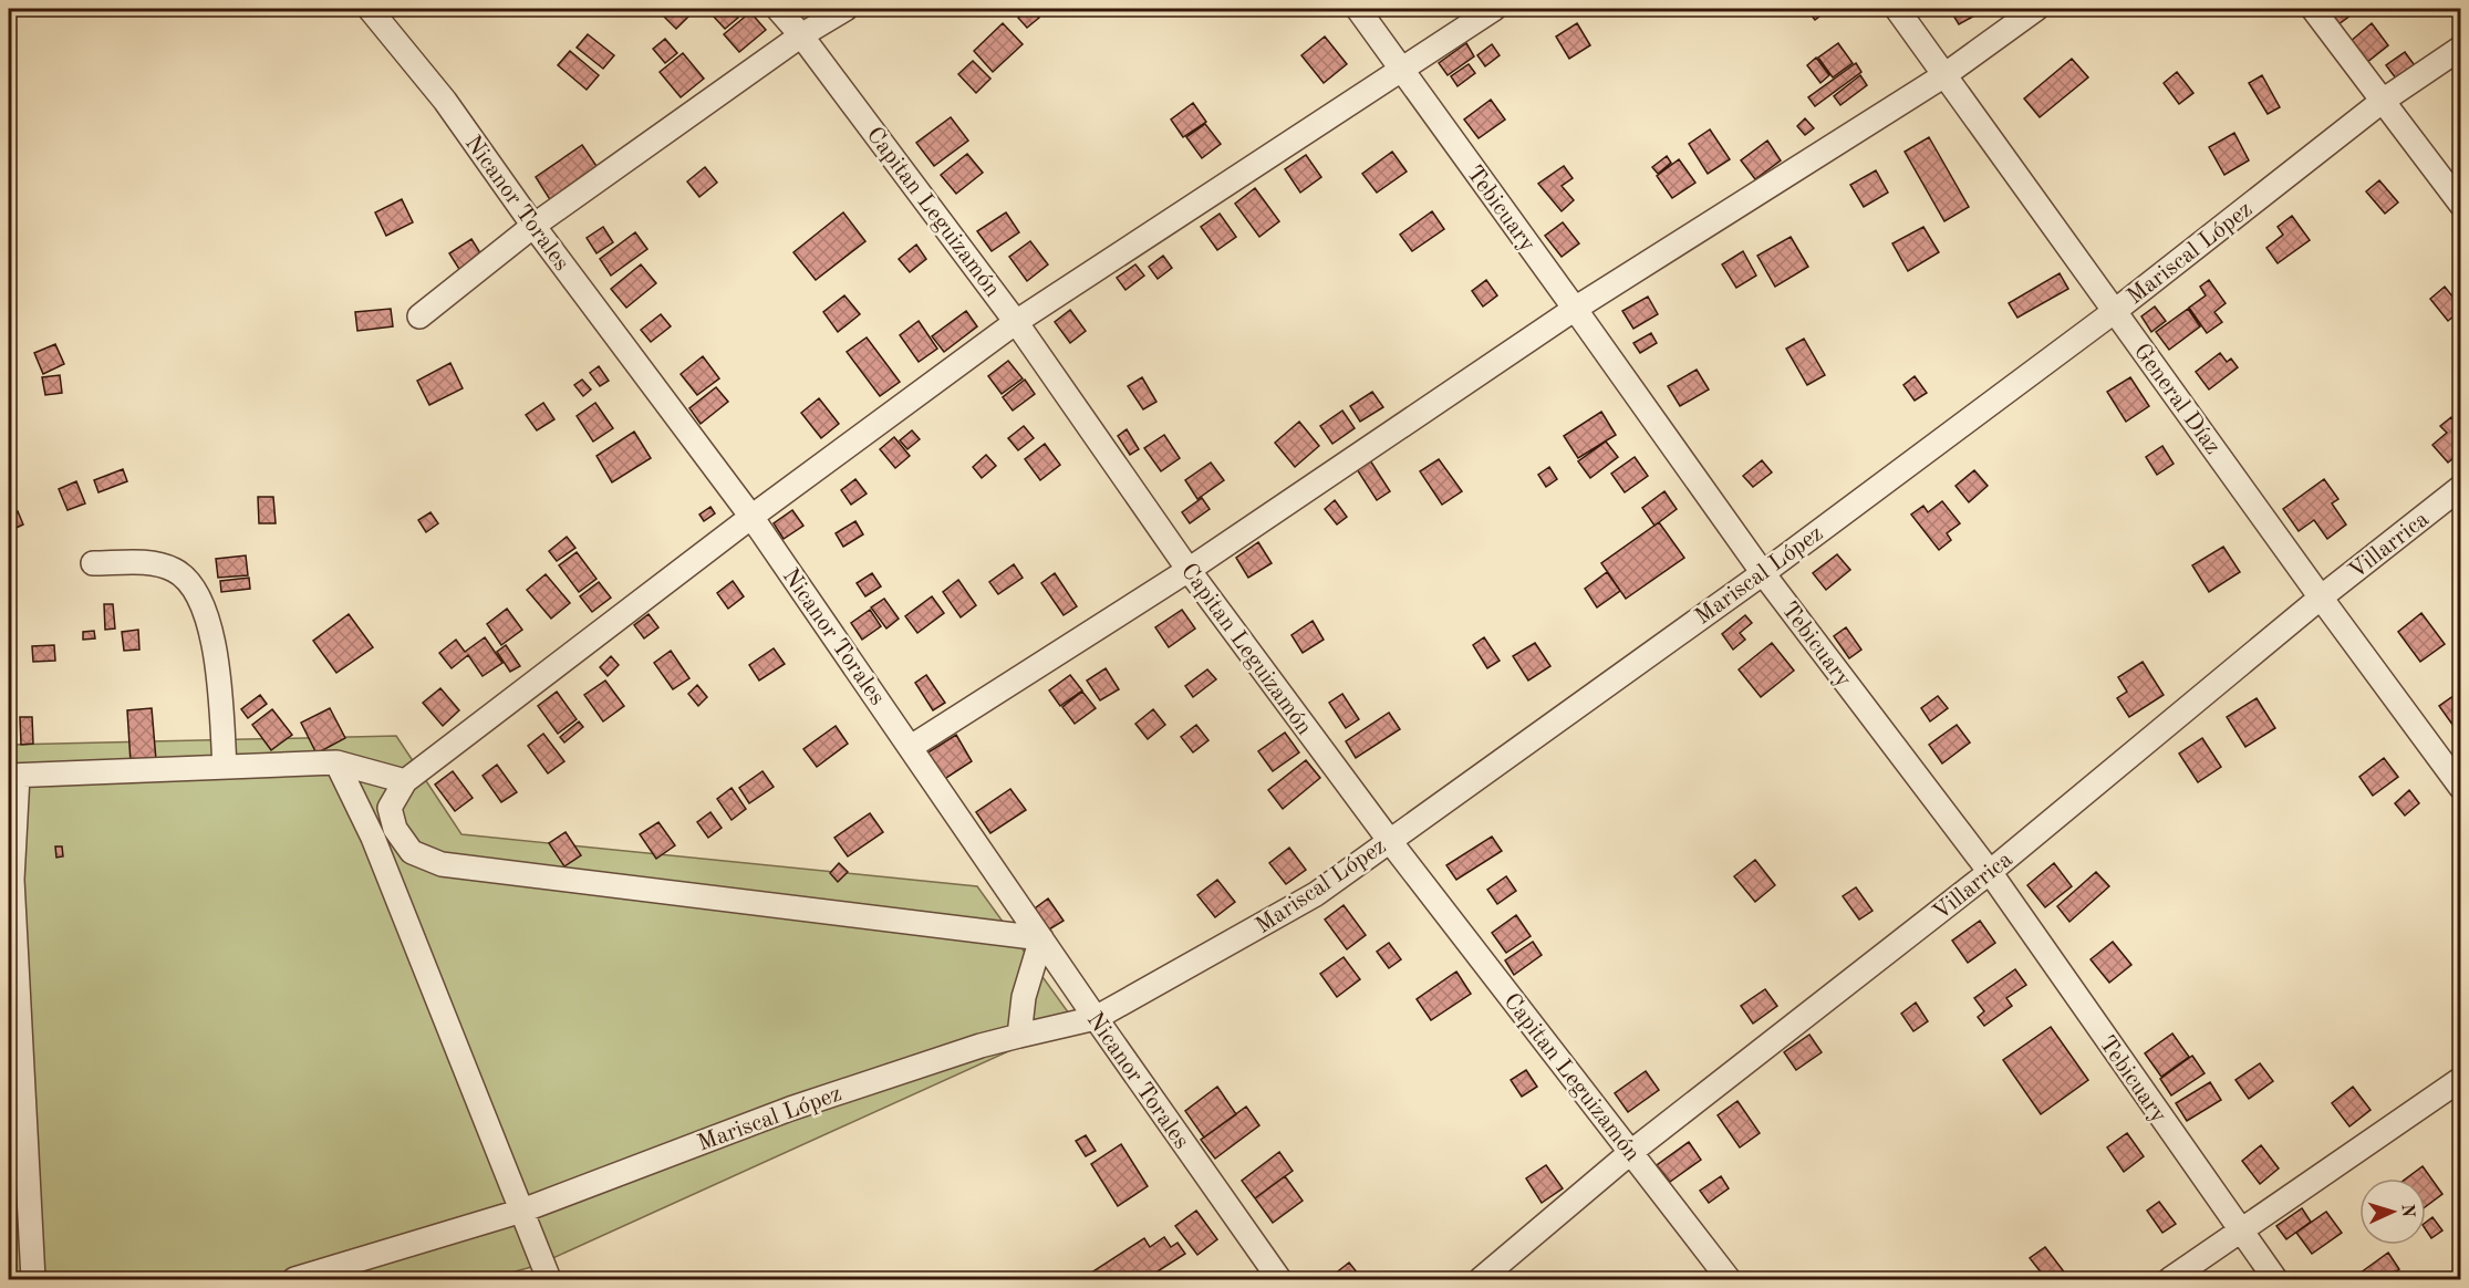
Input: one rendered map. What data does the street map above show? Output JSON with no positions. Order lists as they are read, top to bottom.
{
  "streets": {
    "street": [
      "Nicanor Torales",
      "Tebicuary",
      "Capitan Leguizamón",
      "Mariscal López",
      "General Díaz",
      "Villarrica"
    ]
  },
  "crossings": [
    ["Nicanor Torales", "Mariscal López"],
    ["Tebicuary", "Mariscal López"],
    ["Tebicuary", "Villarrica"],
    ["Capitan Leguizamón", "Mariscal López"],
    ["Capitan Leguizamón", "Villarrica"],
    ["Mariscal López", "General Díaz"],
    ["General Díaz", "Villarrica"]
  ],
  "north": "right"
}
